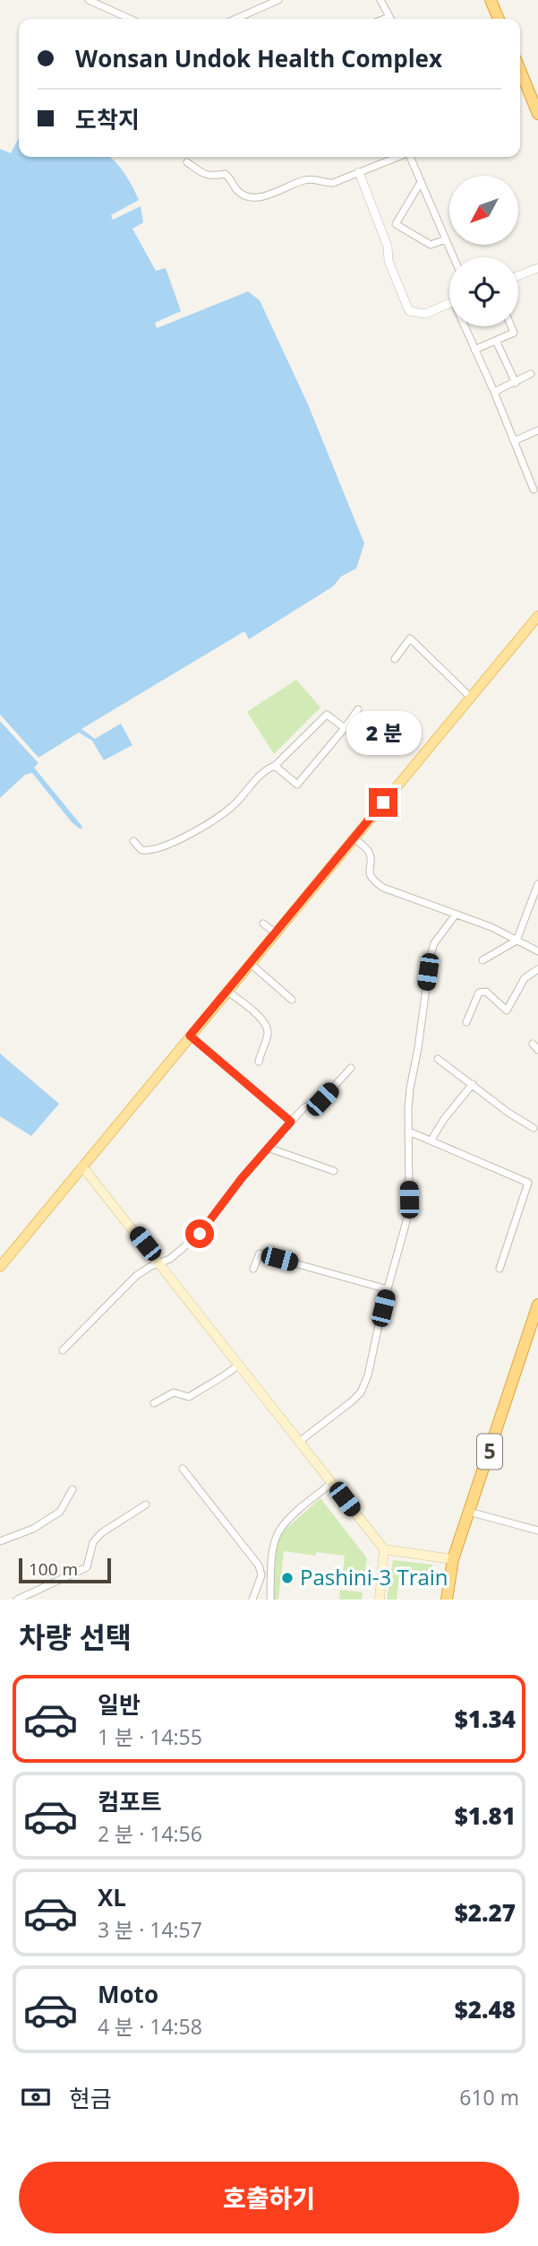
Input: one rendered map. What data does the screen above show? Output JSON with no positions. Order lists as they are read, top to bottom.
{
  "streets": {
    "highway": ["5"]
  },
  "places": ["Pashini-3 Train"],
  "scale_bar": "100 m",
  "north": "bottom left",
  "page": {
    "banner": ["Wonsan Undok Health Complex", "도착지"],
    "bubble": "2 분",
    "scale": "100 m",
    "heading": "차량 선택",
    "list": [
      {
        "name": "일반",
        "note": "1 분 · 14:55",
        "value": "$1.34"
      },
      {
        "name": "컴포트",
        "note": "2 분 · 14:56",
        "value": "$1.81"
      },
      {
        "name": "XL",
        "note": "3 분 · 14:57",
        "value": "$2.27"
      },
      {
        "name": "Moto",
        "note": "4 분 · 14:58",
        "value": "$2.48"
      }
    ],
    "pay": ["현금", "610 m"],
    "buttons": "호출하기"
  }
}
